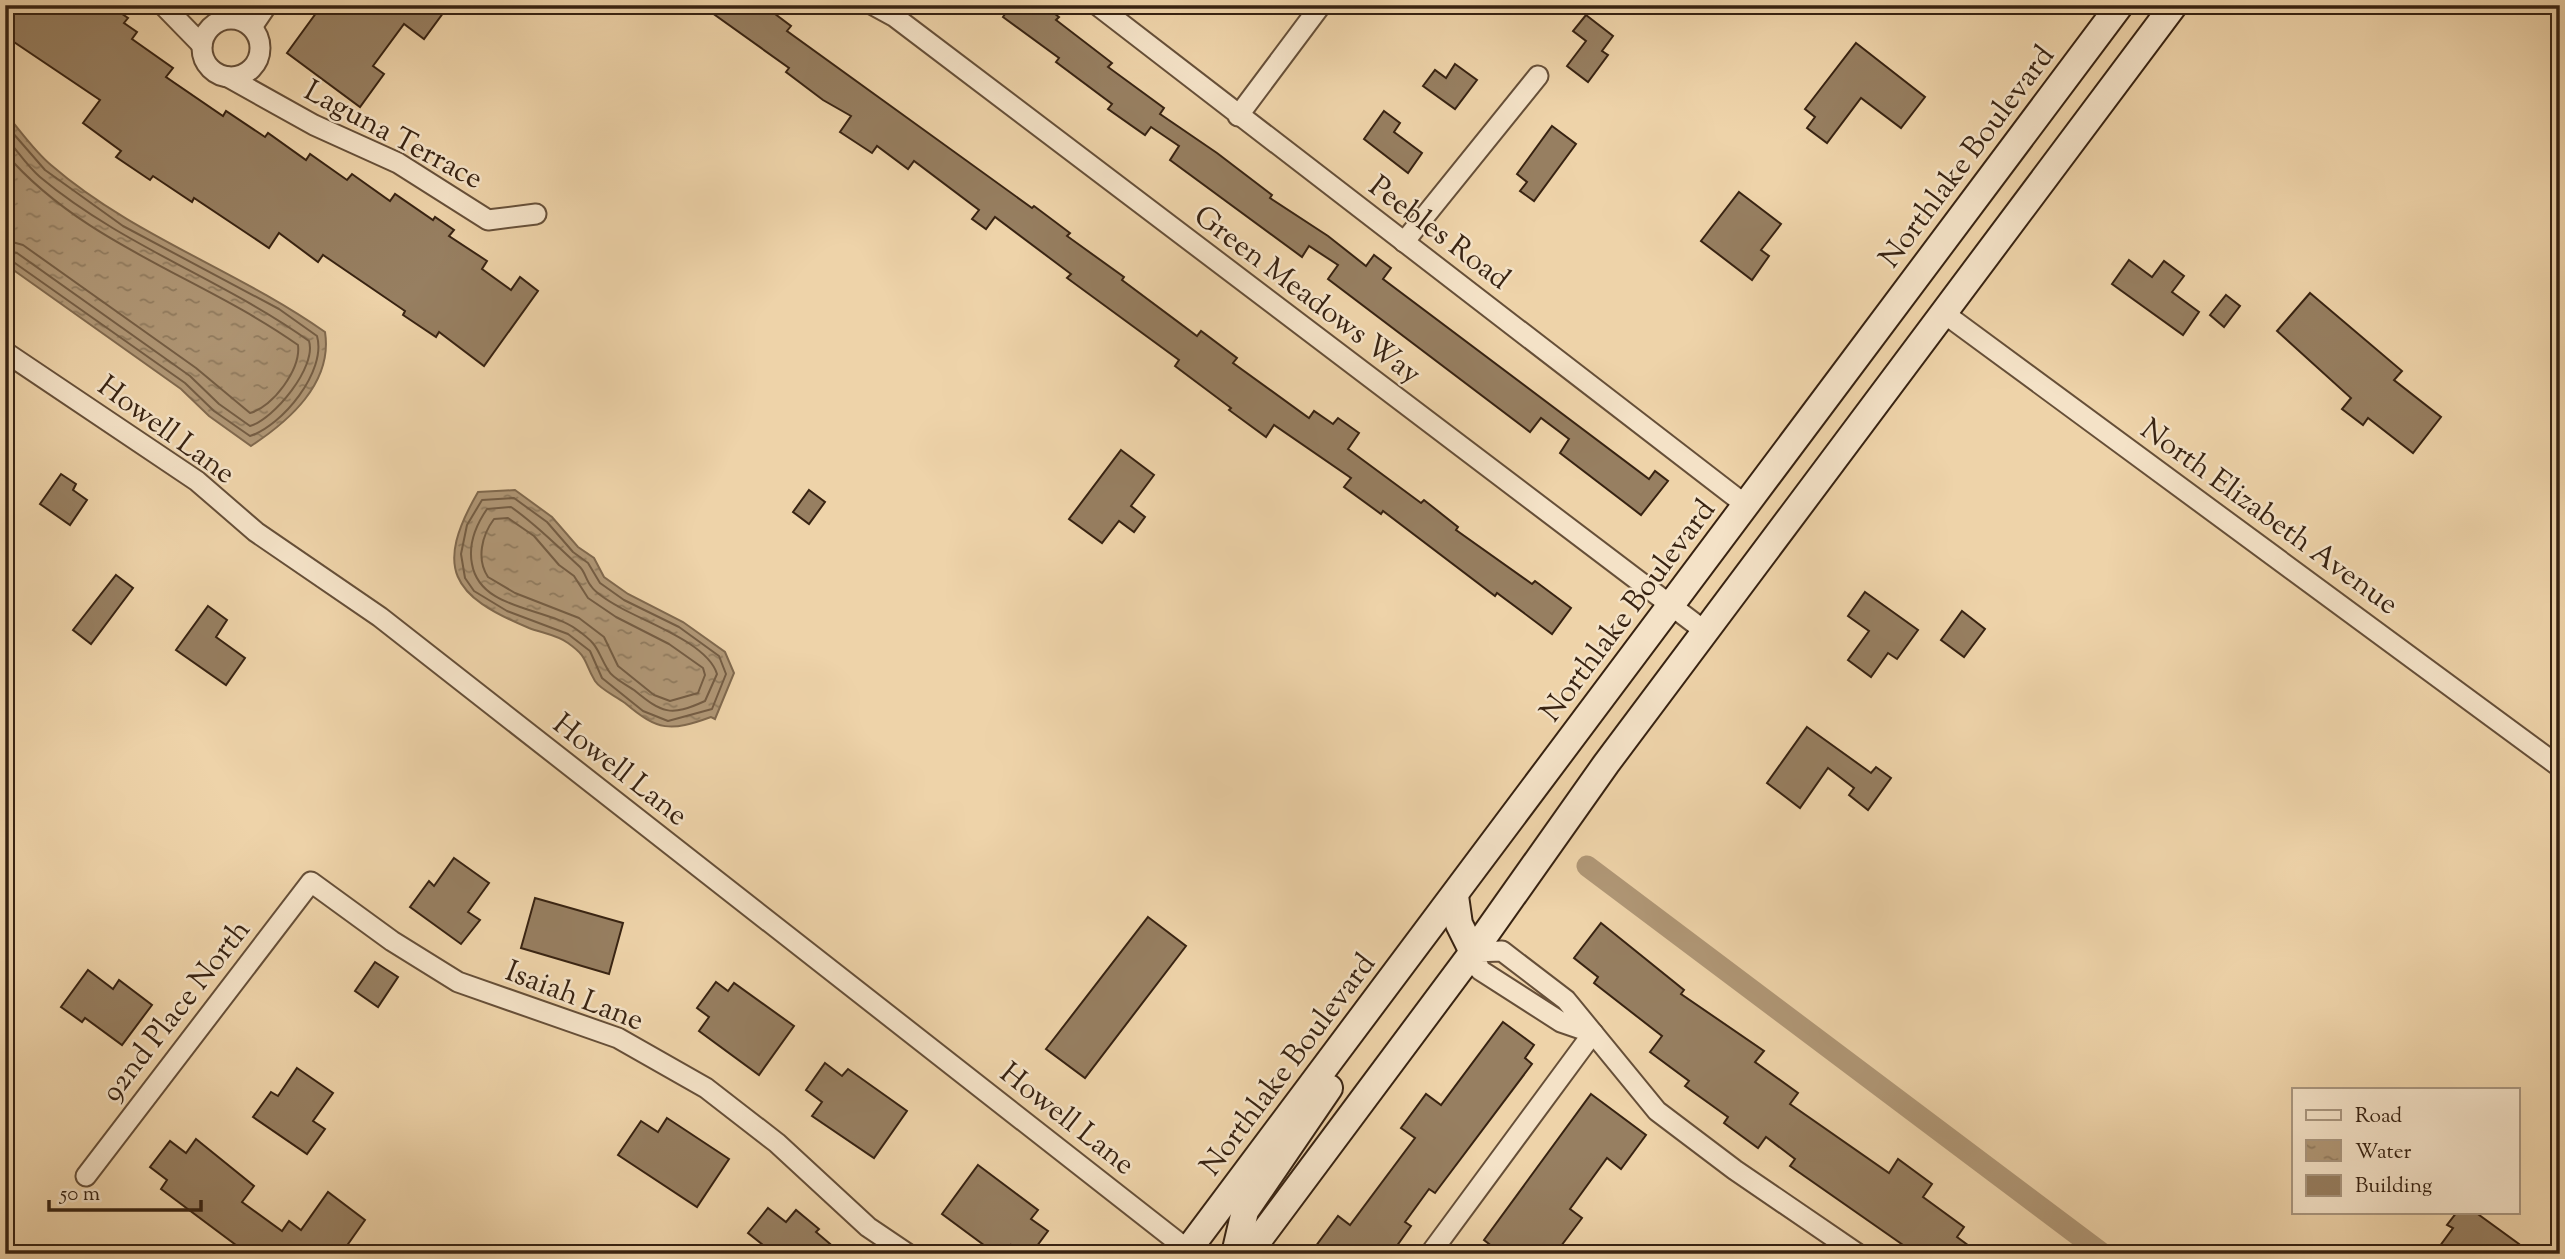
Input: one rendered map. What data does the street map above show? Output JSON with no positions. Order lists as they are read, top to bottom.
{
  "streets": {
    "main road": ["Northlake Boulevard"],
    "street": [
      "Laguna Terrace",
      "Peebles Road",
      "Green Meadows Way",
      "Howell Lane",
      "North Elizabeth Avenue",
      "Isaiah Lane",
      "92nd Place North"
    ]
  },
  "crossings": [
    ["Northlake Boulevard", "Peebles Road"],
    ["Northlake Boulevard", "Green Meadows Way"],
    ["Northlake Boulevard", "Howell Lane"],
    ["Isaiah Lane", "92nd Place North"]
  ],
  "legend": ["Road", "Water", "Building"],
  "scale_bar": "50 m"
}
